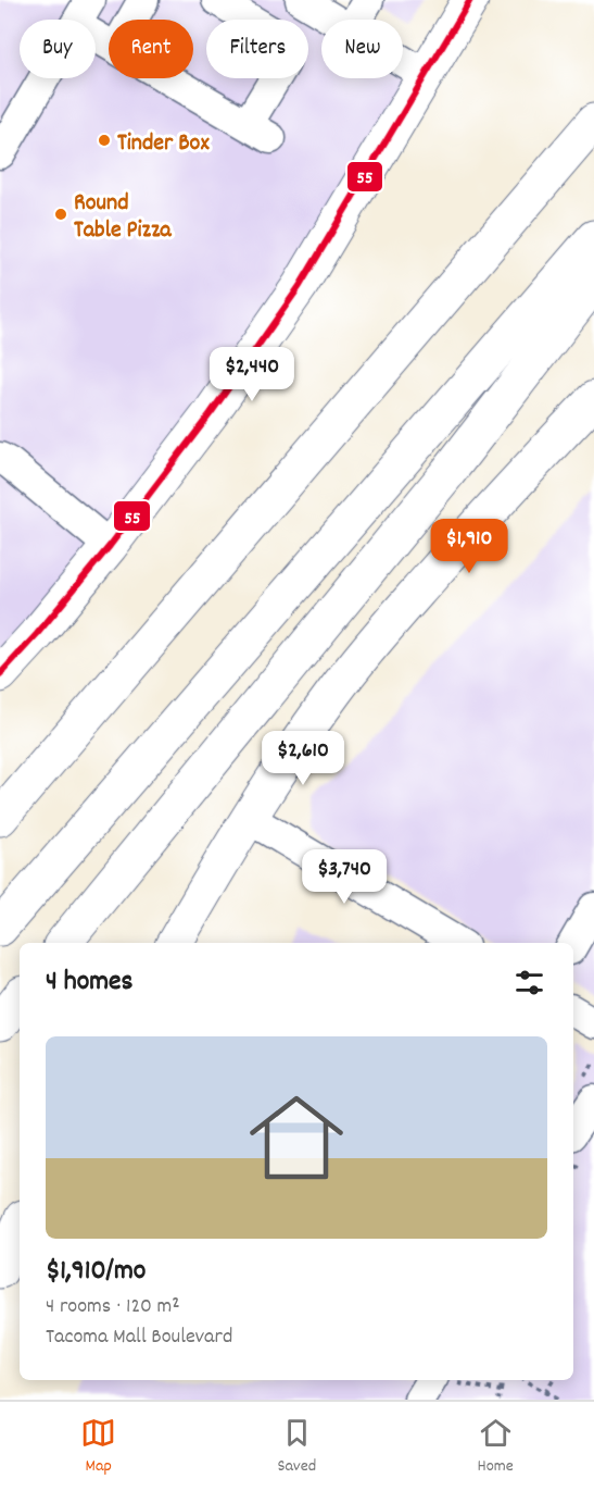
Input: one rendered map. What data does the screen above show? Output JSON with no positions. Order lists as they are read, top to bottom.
{
  "places": ["Tinder Box", "Round Table Pizza"],
  "lines": ["transit line 55"],
  "page": {
    "chip": [
      "Buy",
      "Rent",
      "Filters",
      "New"
    ],
    "price": [
      "$2,440",
      "$1,910",
      "$2,610",
      "$3,740"
    ],
    "heading": "4 homes",
    "list": [
      {
        "name": "$1,910/mo",
        "note": "4 rooms · 120 m² · Tacoma Mall Boulevard"
      }
    ],
    "tabs": ["Map", "Saved", "Home"]
  }
}
